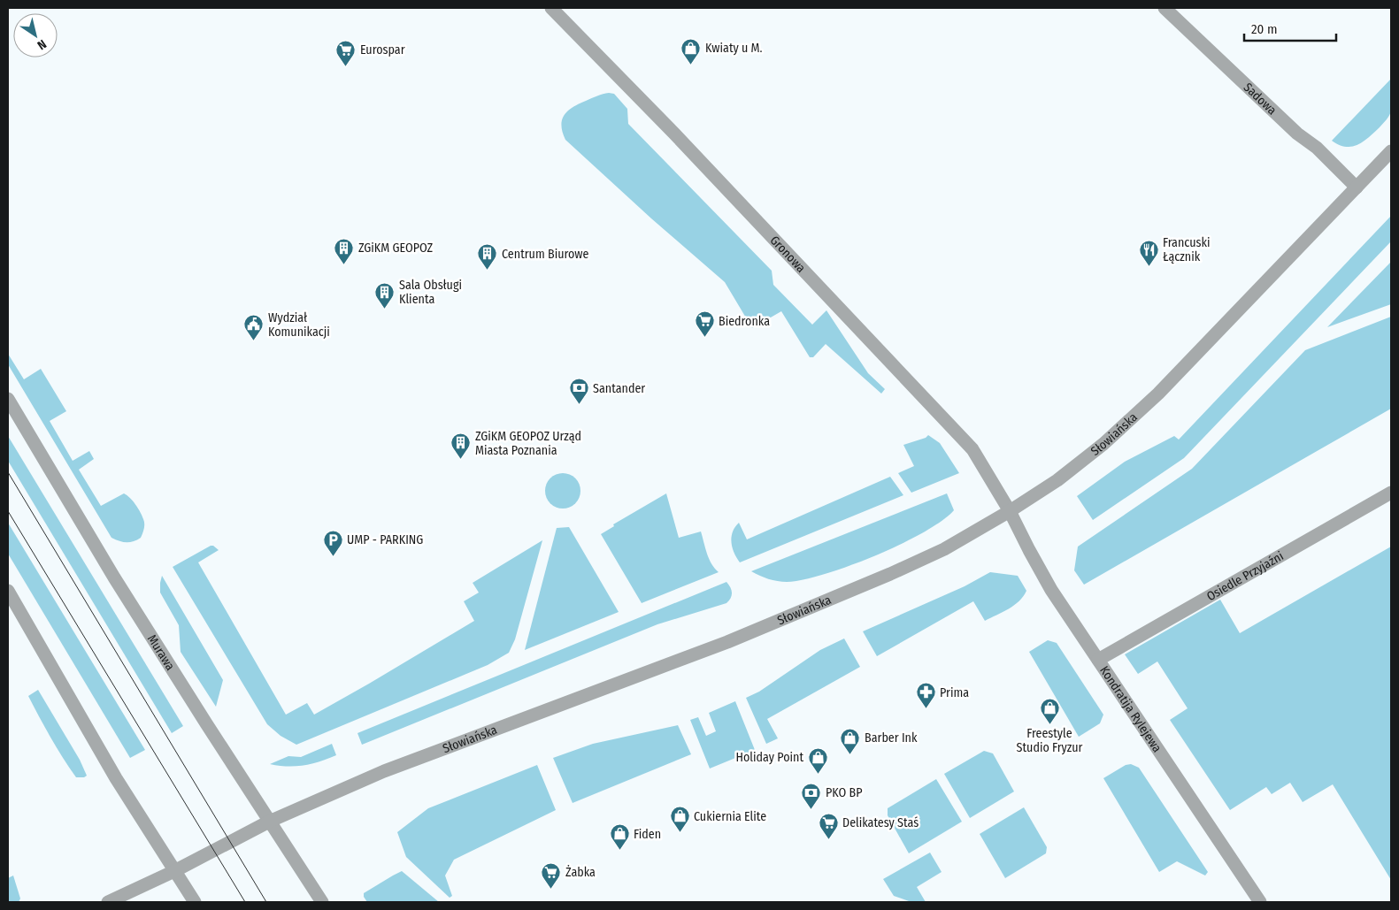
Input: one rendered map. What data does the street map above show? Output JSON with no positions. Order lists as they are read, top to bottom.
{
  "streets": {
    "street": [
      "Sadowa",
      "Gronowa",
      "Słowiańska",
      "Osiedle Przyjaźni",
      "Murawa",
      "Kondratija Rylejewa"
    ]
  },
  "crossings": [
    ["Sadowa", "Słowiańska"],
    ["Gronowa", "Słowiańska"],
    ["Gronowa", "Kondratija Rylejewa"],
    ["Słowiańska", "Murawa"],
    ["Słowiańska", "Kondratija Rylejewa"],
    ["Osiedle Przyjaźni", "Kondratija Rylejewa"]
  ],
  "places": {
    "shop": [
      "Kwiaty u M.",
      "Freestyle Studio Fryzur",
      "Barber Ink",
      "Holiday Point",
      "Cukiernia Elite",
      "Fiden"
    ],
    "supermarket": [
      "Eurospar",
      "Biedronka",
      "Delikatesy Staś",
      "Żabka"
    ],
    "building": [
      "ZGiKM GEOPOZ",
      "Centrum Biurowe",
      "Sala Obsługi Klienta",
      "ZGiKM GEOPOZ Urząd Miasta Poznania"
    ],
    "restaurant": ["Francuski Łącznik"],
    "public building": ["Wydział Komunikacji"],
    "bank": ["Santander", "PKO BP"],
    "parking": ["UMP - PARKING"],
    "pharmacy": ["Prima"]
  },
  "scale_bar": "20 m",
  "north": "bottom right"
}
